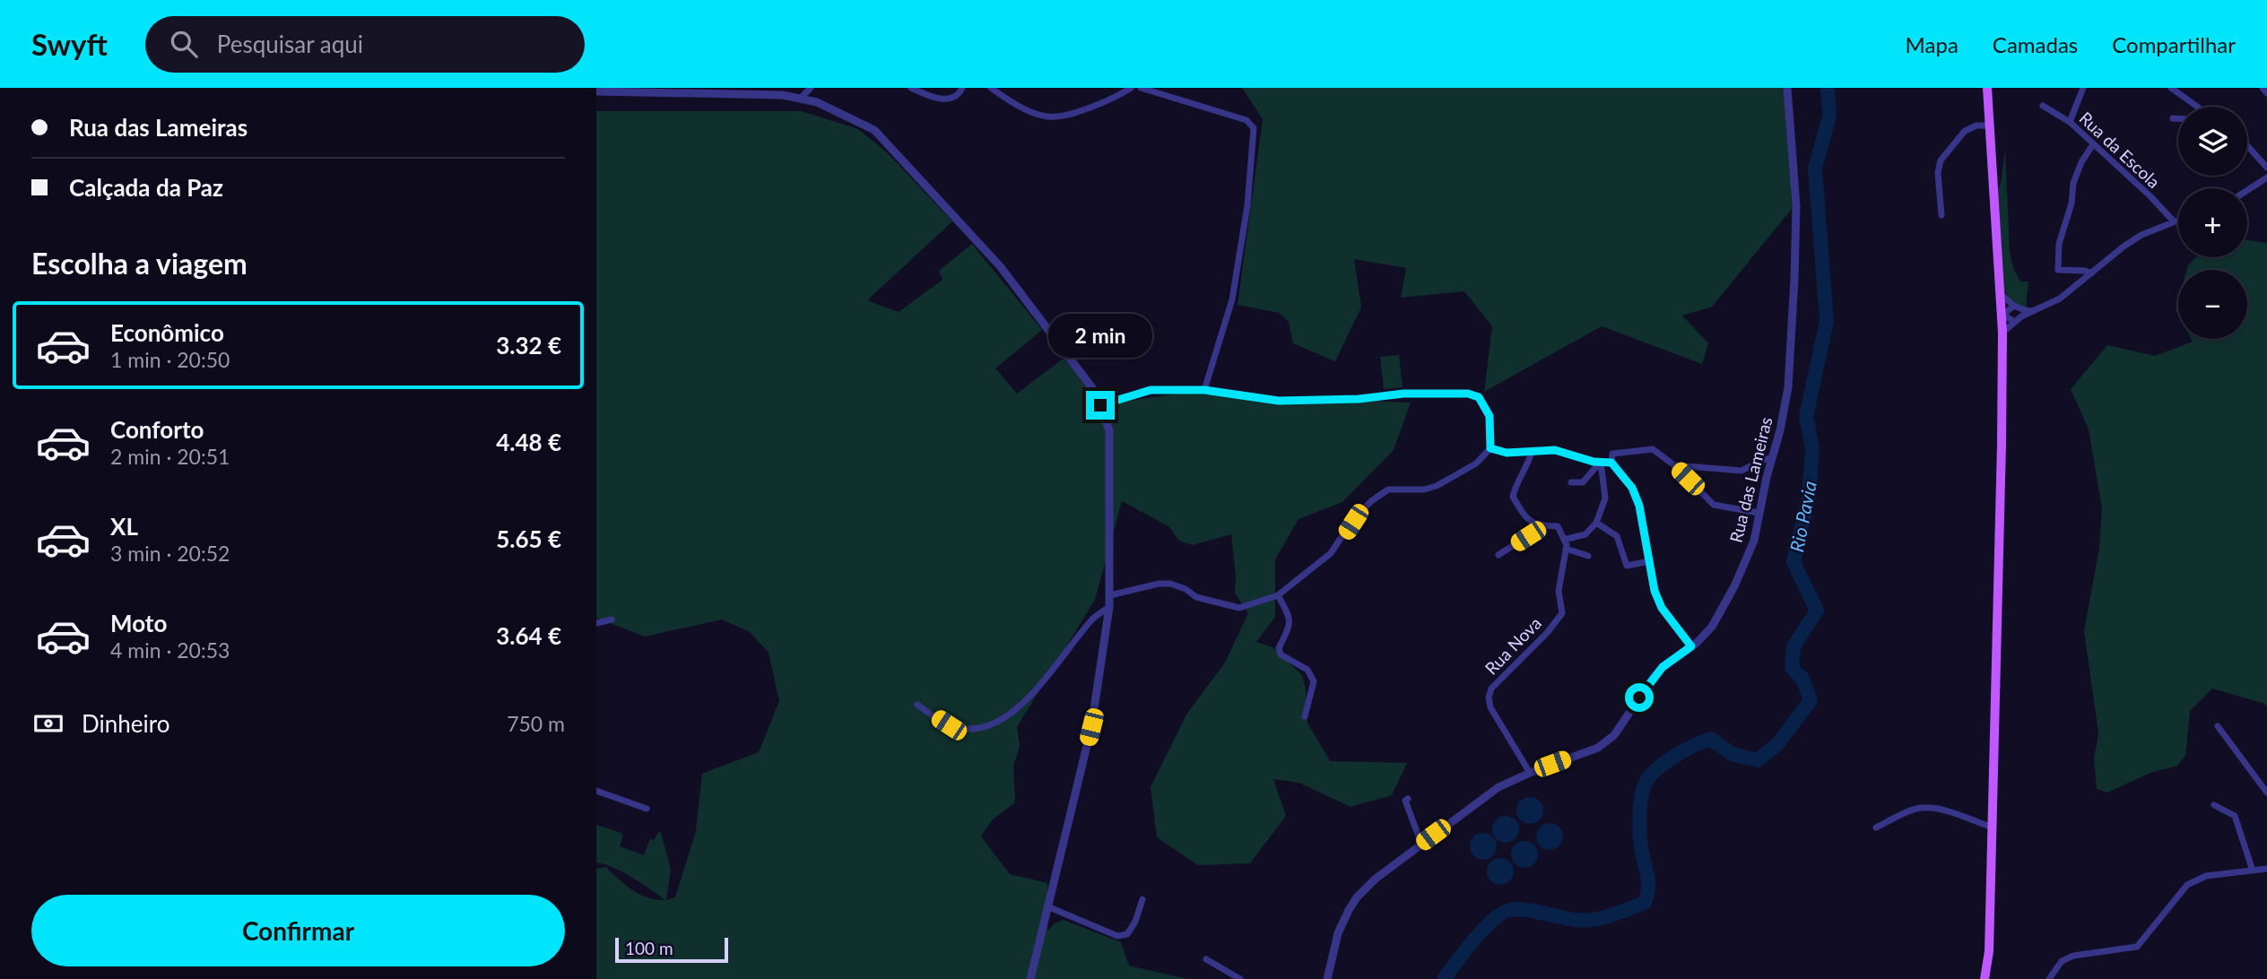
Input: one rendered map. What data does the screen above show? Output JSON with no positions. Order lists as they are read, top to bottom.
{
  "streets": {
    "street": ["Rua da Escola", "Rua das Lameiras", "Rua Nova"]
  },
  "crossings": [
    ["Rua das Lameiras", "Rua Nova"]
  ],
  "water": ["Rio Pavia"],
  "scale_bar": "100 m",
  "page": {
    "header": "Swyft",
    "search": "Pesquisar aqui",
    "nav": ["Mapa", "Camadas", "Compartilhar"],
    "banner": ["Rua das Lameiras", "Calçada da Paz"],
    "map_buttons": ["+", "−"],
    "heading": "Escolha a viagem",
    "list": [
      {
        "name": "Econômico",
        "note": "1 min · 20:50",
        "value": "3.32 €"
      },
      {
        "name": "Conforto",
        "note": "2 min · 20:51",
        "value": "4.48 €"
      },
      {
        "name": "XL",
        "note": "3 min · 20:52",
        "value": "5.65 €"
      },
      {
        "name": "Moto",
        "note": "4 min · 20:53",
        "value": "3.64 €"
      }
    ],
    "bubble": "2 min",
    "pay": ["Dinheiro", "750 m"],
    "buttons": "Confirmar",
    "scale": "100 m"
  }
}
